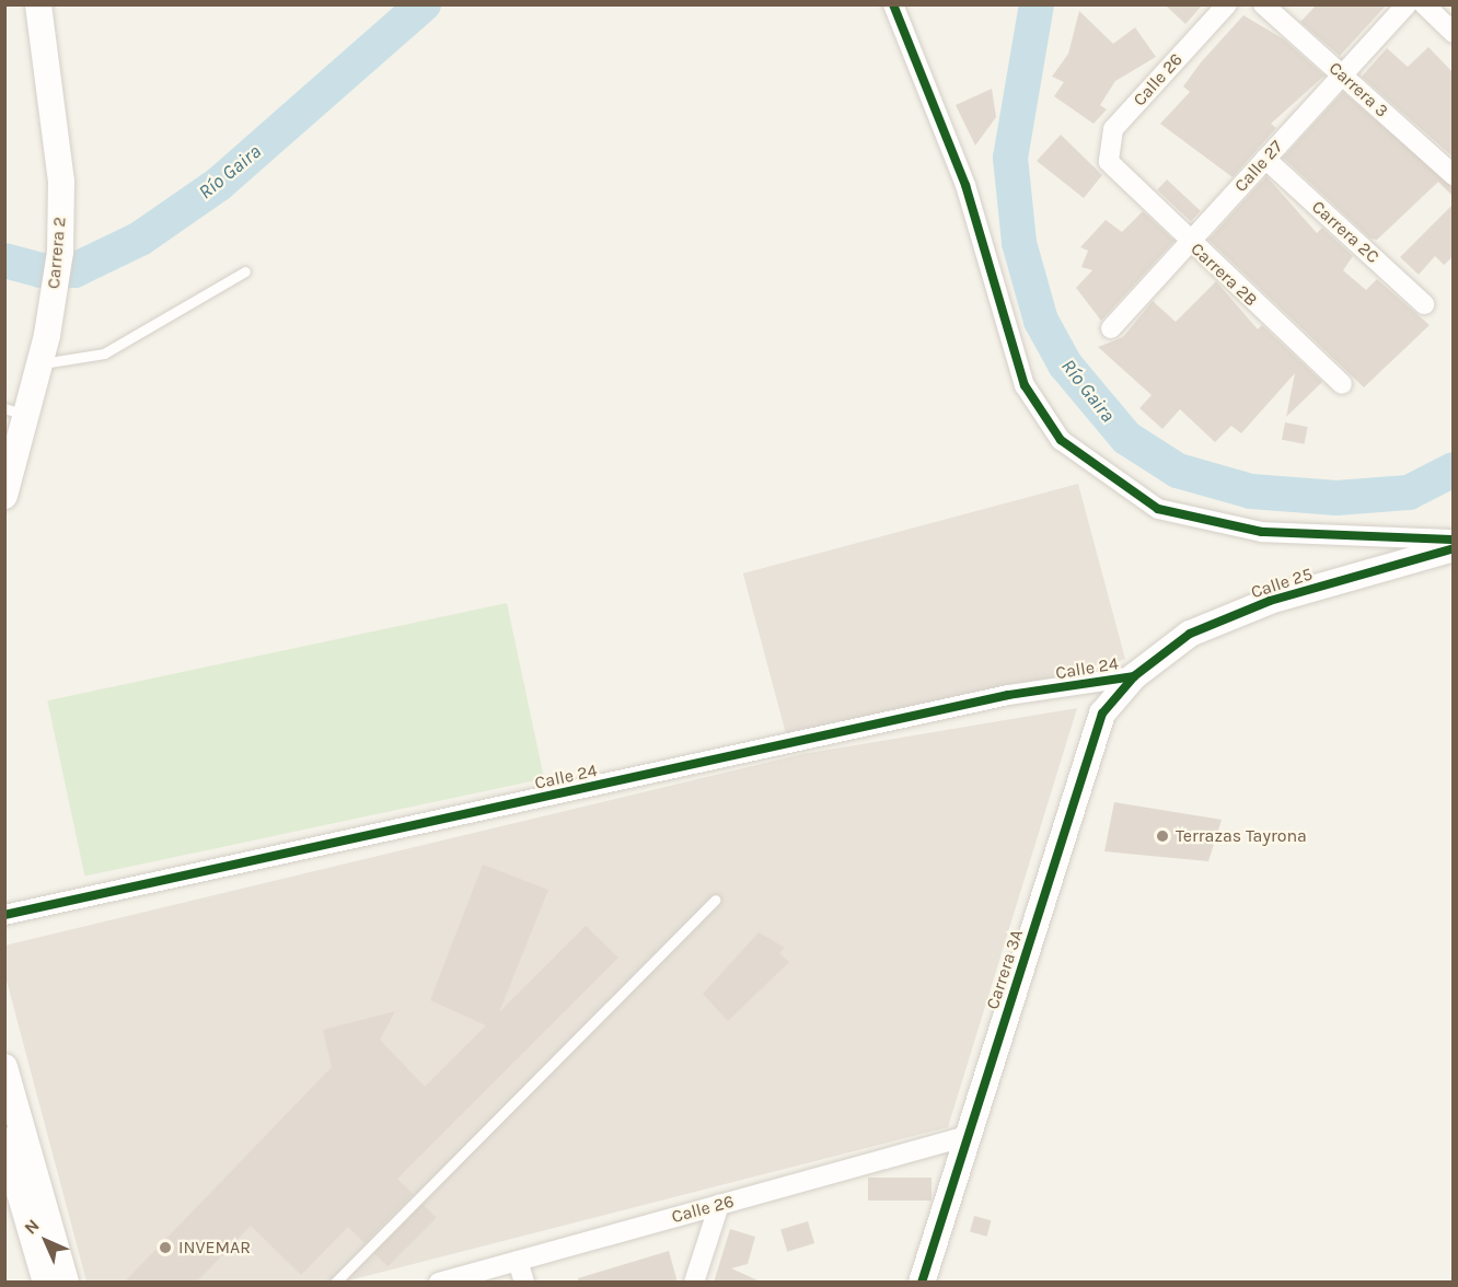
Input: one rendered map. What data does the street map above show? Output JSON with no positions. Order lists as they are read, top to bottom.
{
  "streets": {
    "street": [
      "Calle 26",
      "Carrera 3",
      "Calle 27",
      "Carrera 2C",
      "Carrera 2",
      "Carrera 2B",
      "Calle 25",
      "Calle 24",
      "Carrera 3A"
    ]
  },
  "crossings": [
    ["Calle 26", "Carrera 2B"],
    ["Calle 26", "Carrera 3A"],
    ["Carrera 3", "Calle 27"],
    ["Calle 27", "Carrera 2C"],
    ["Calle 27", "Carrera 2B"],
    ["Calle 25", "Calle 24"],
    ["Calle 25", "Carrera 3A"],
    ["Calle 24", "Carrera 3A"]
  ],
  "water": ["Río Gaira"],
  "places": ["Terrazas Tayrona", "INVEMAR"],
  "north": "top left"
}
